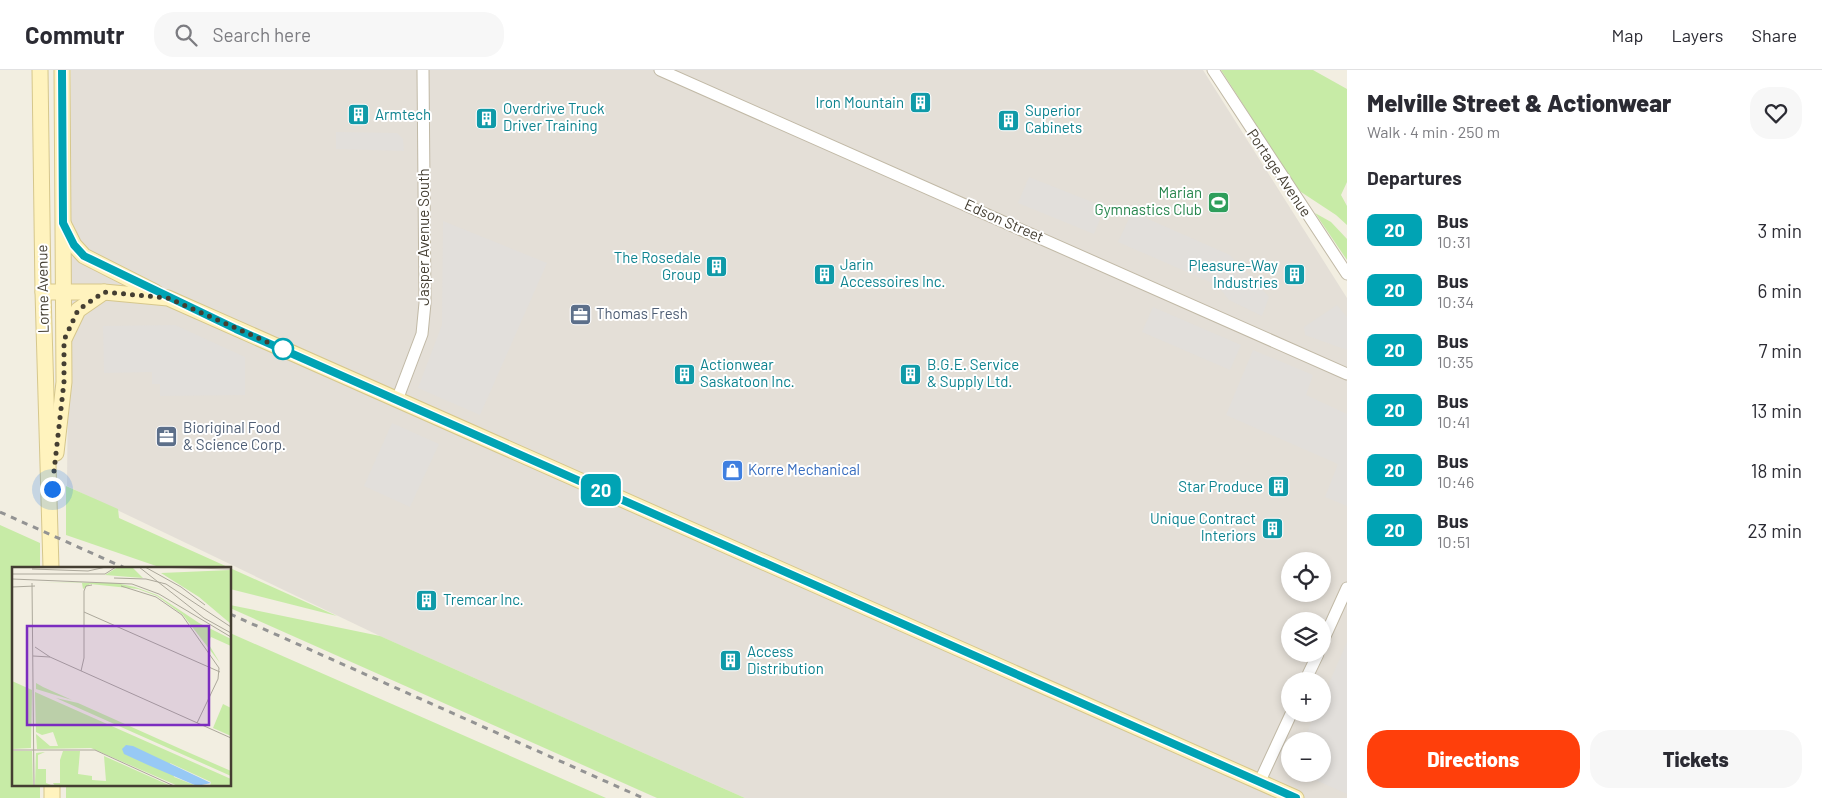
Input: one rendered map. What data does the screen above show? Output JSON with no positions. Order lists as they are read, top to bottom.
{
  "streets": {
    "street": [
      "Portage Avenue",
      "Edson Street",
      "Jasper Avenue South",
      "Lorne Avenue"
    ]
  },
  "places": {
    "building": [
      "Iron Mountain",
      "Armtech",
      "Overdrive Truck Driver Training",
      "Superior Cabinets",
      "The Rosedale Group",
      "Jarin Accessoires Inc.",
      "Pleasure-Way Industries",
      "Actionwear Saskatoon Inc.",
      "B.G.E. Service & Supply Ltd.",
      "Star Produce",
      "Unique Contract Interiors",
      "Tremcar Inc.",
      "Access Distribution"
    ],
    "sports": ["Marian Gymnastics Club"],
    "office": ["Thomas Fresh", "Bioriginal Food & Science Corp."],
    "shop": ["Korre Mechanical"]
  },
  "lines": ["bus line 20"],
  "page": {
    "header": "Commutr",
    "search": "Search here",
    "nav": ["Map", "Layers", "Share"],
    "on_map": "20",
    "heading": [
      ["Melville Street & Actionwear", "Walk · 4 min · 250 m"],
      "Departures"
    ],
    "list": [
      {
        "mark": "20",
        "name": "Bus",
        "note": "10:31",
        "value": "3 min"
      },
      {
        "mark": "20",
        "name": "Bus",
        "note": "10:34",
        "value": "6 min"
      },
      {
        "mark": "20",
        "name": "Bus",
        "note": "10:35",
        "value": "7 min"
      },
      {
        "mark": "20",
        "name": "Bus",
        "note": "10:41",
        "value": "13 min"
      },
      {
        "mark": "20",
        "name": "Bus",
        "note": "10:46",
        "value": "18 min"
      },
      {
        "mark": "20",
        "name": "Bus",
        "note": "10:51",
        "value": "23 min"
      }
    ],
    "map_buttons": ["+", "−"],
    "buttons": ["Directions", "Tickets"]
  }
}
